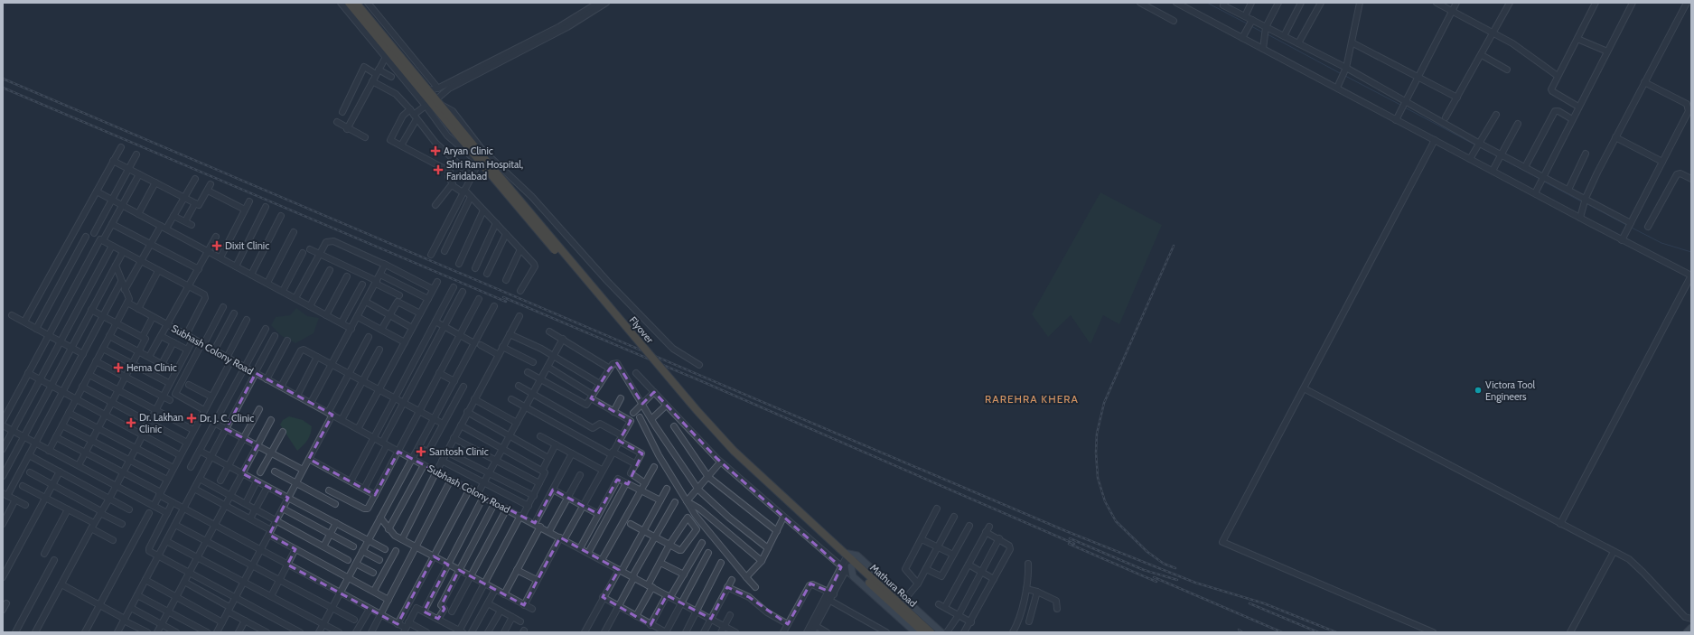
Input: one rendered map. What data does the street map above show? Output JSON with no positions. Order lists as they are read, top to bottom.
{
  "streets": {
    "highway": ["Flyover", "Mathura Road"],
    "street": ["Subhash Colony Road"]
  },
  "crossings": [
    ["Flyover", "Mathura Road"]
  ],
  "districts": ["RAREHRA KHERA"],
  "places": {
    "health": [
      "Aryan Clinic",
      "Shri Ram Hospital, Faridabad",
      "Dixit Clinic",
      "Hema Clinic",
      "Dr. J. C. Clinic",
      "Dr. Lakhan Clinic",
      "Santosh Clinic"
    ],
    "other": ["Victora Tool Engineers"]
  }
}
